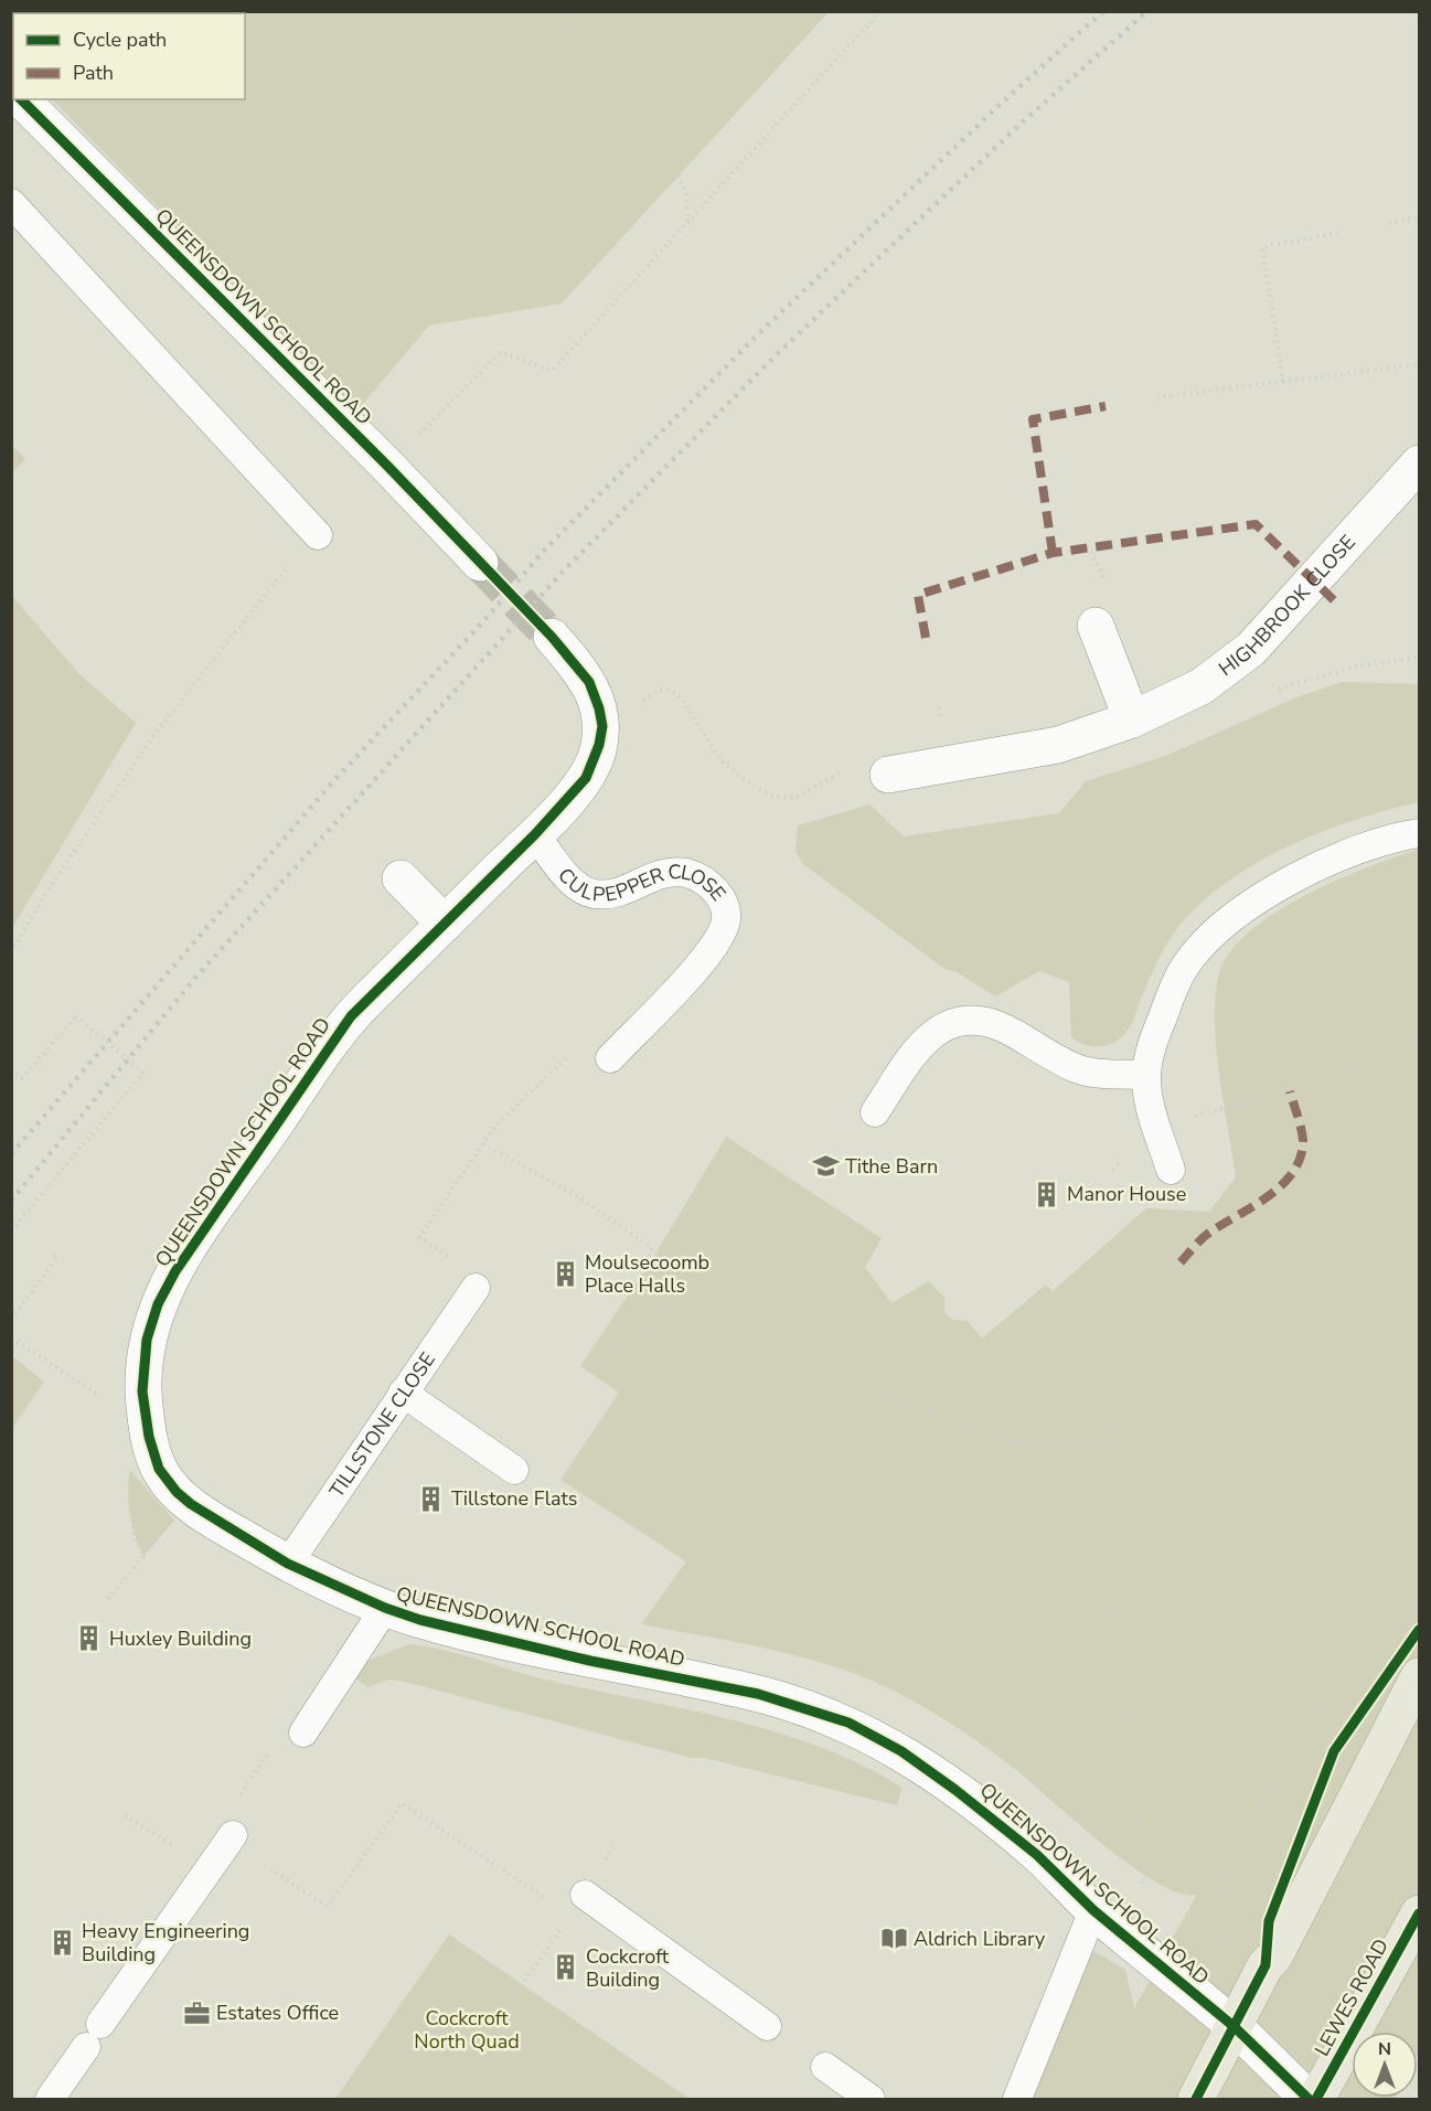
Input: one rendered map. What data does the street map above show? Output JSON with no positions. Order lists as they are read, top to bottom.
{
  "streets": {
    "main road": ["LEWES ROAD"],
    "street": ["QUEENSDOWN SCHOOL ROAD", "HIGHBROOK CLOSE"],
    "lane": ["CULPEPPER CLOSE", "TILLSTONE CLOSE"]
  },
  "crossings": [
    ["QUEENSDOWN SCHOOL ROAD", "CULPEPPER CLOSE"],
    ["QUEENSDOWN SCHOOL ROAD", "TILLSTONE CLOSE"]
  ],
  "parks": ["Cockcroft North Quad"],
  "places": {
    "school or university": ["Tithe Barn"],
    "building": [
      "Manor House",
      "Moulsecoomb Place Halls",
      "Tillstone Flats",
      "Huxley Building",
      "Heavy Engineering Building",
      "Cockcroft Building"
    ],
    "library": ["Aldrich Library"],
    "office": ["Estates Office"]
  },
  "legend": ["Cycle path", "Path"],
  "north": "top"
}
